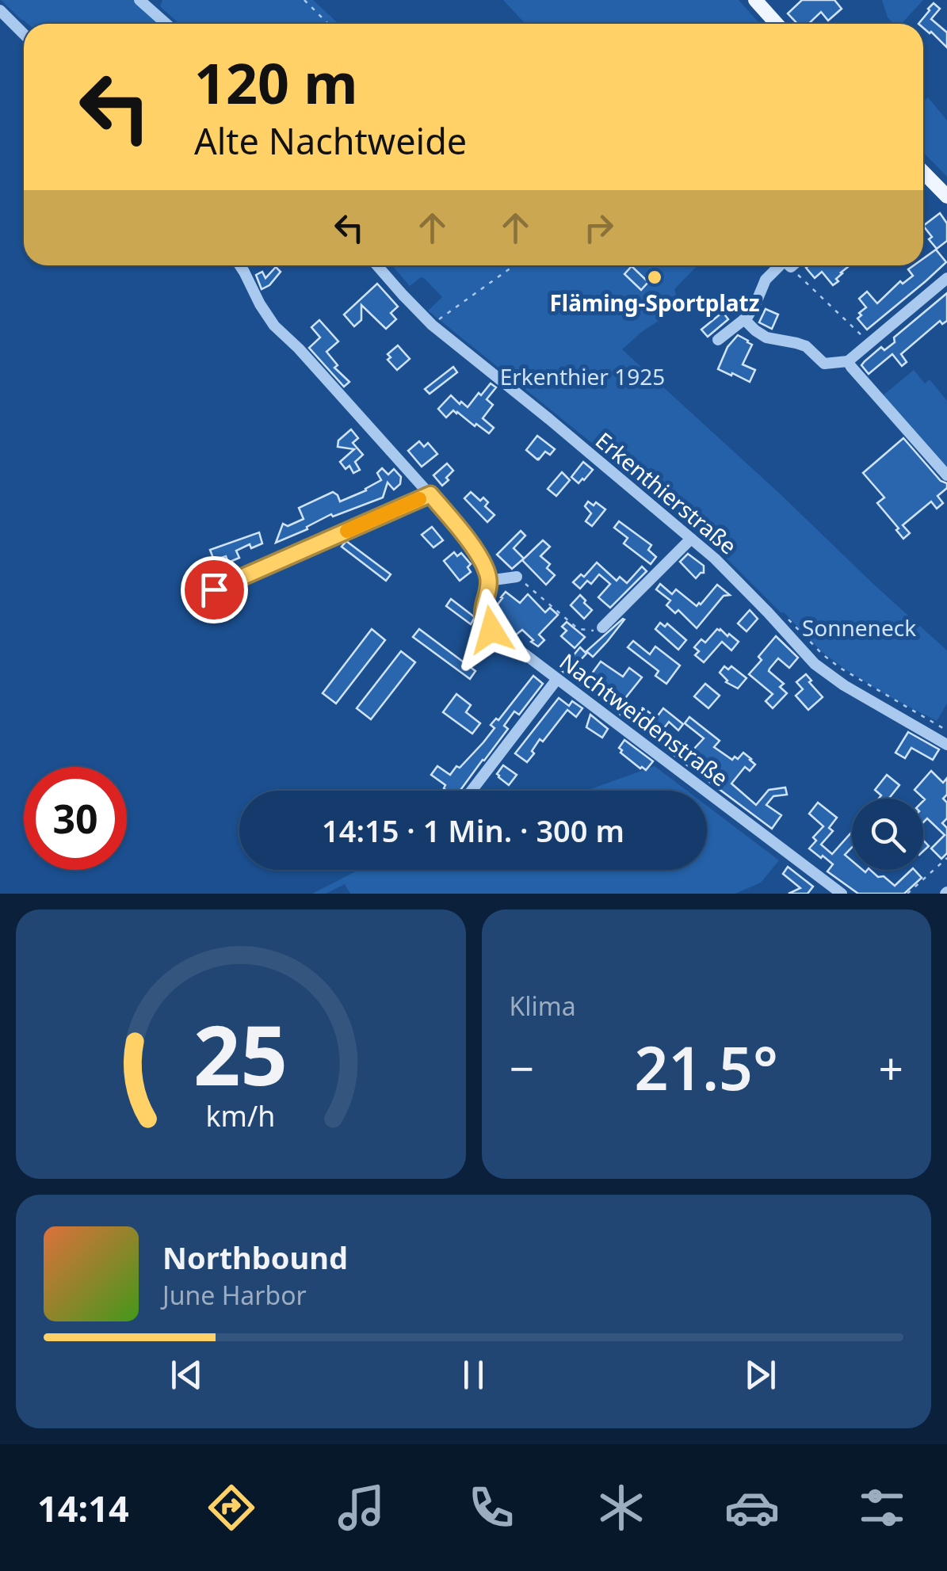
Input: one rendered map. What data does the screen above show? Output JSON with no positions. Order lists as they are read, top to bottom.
{
  "streets": {
    "street": ["Erkenthierstraße", "Nachtweidenstraße"]
  },
  "parks": ["Erkenthier 1925", "Sonneneck"],
  "places": ["Fläming-Sportplatz"],
  "page": {
    "turn": ["120 m", "Alte Nachtweide"],
    "limit": "30",
    "trip": "14:15 · 1 Min. · 300 m",
    "tile": "Klima",
    "heat": ["−", "21.5°", "+"],
    "song": ["Northbound", "June Harbor"],
    "tabs": "14:14",
    "gauge": ["25", "km/h"]
  }
}
